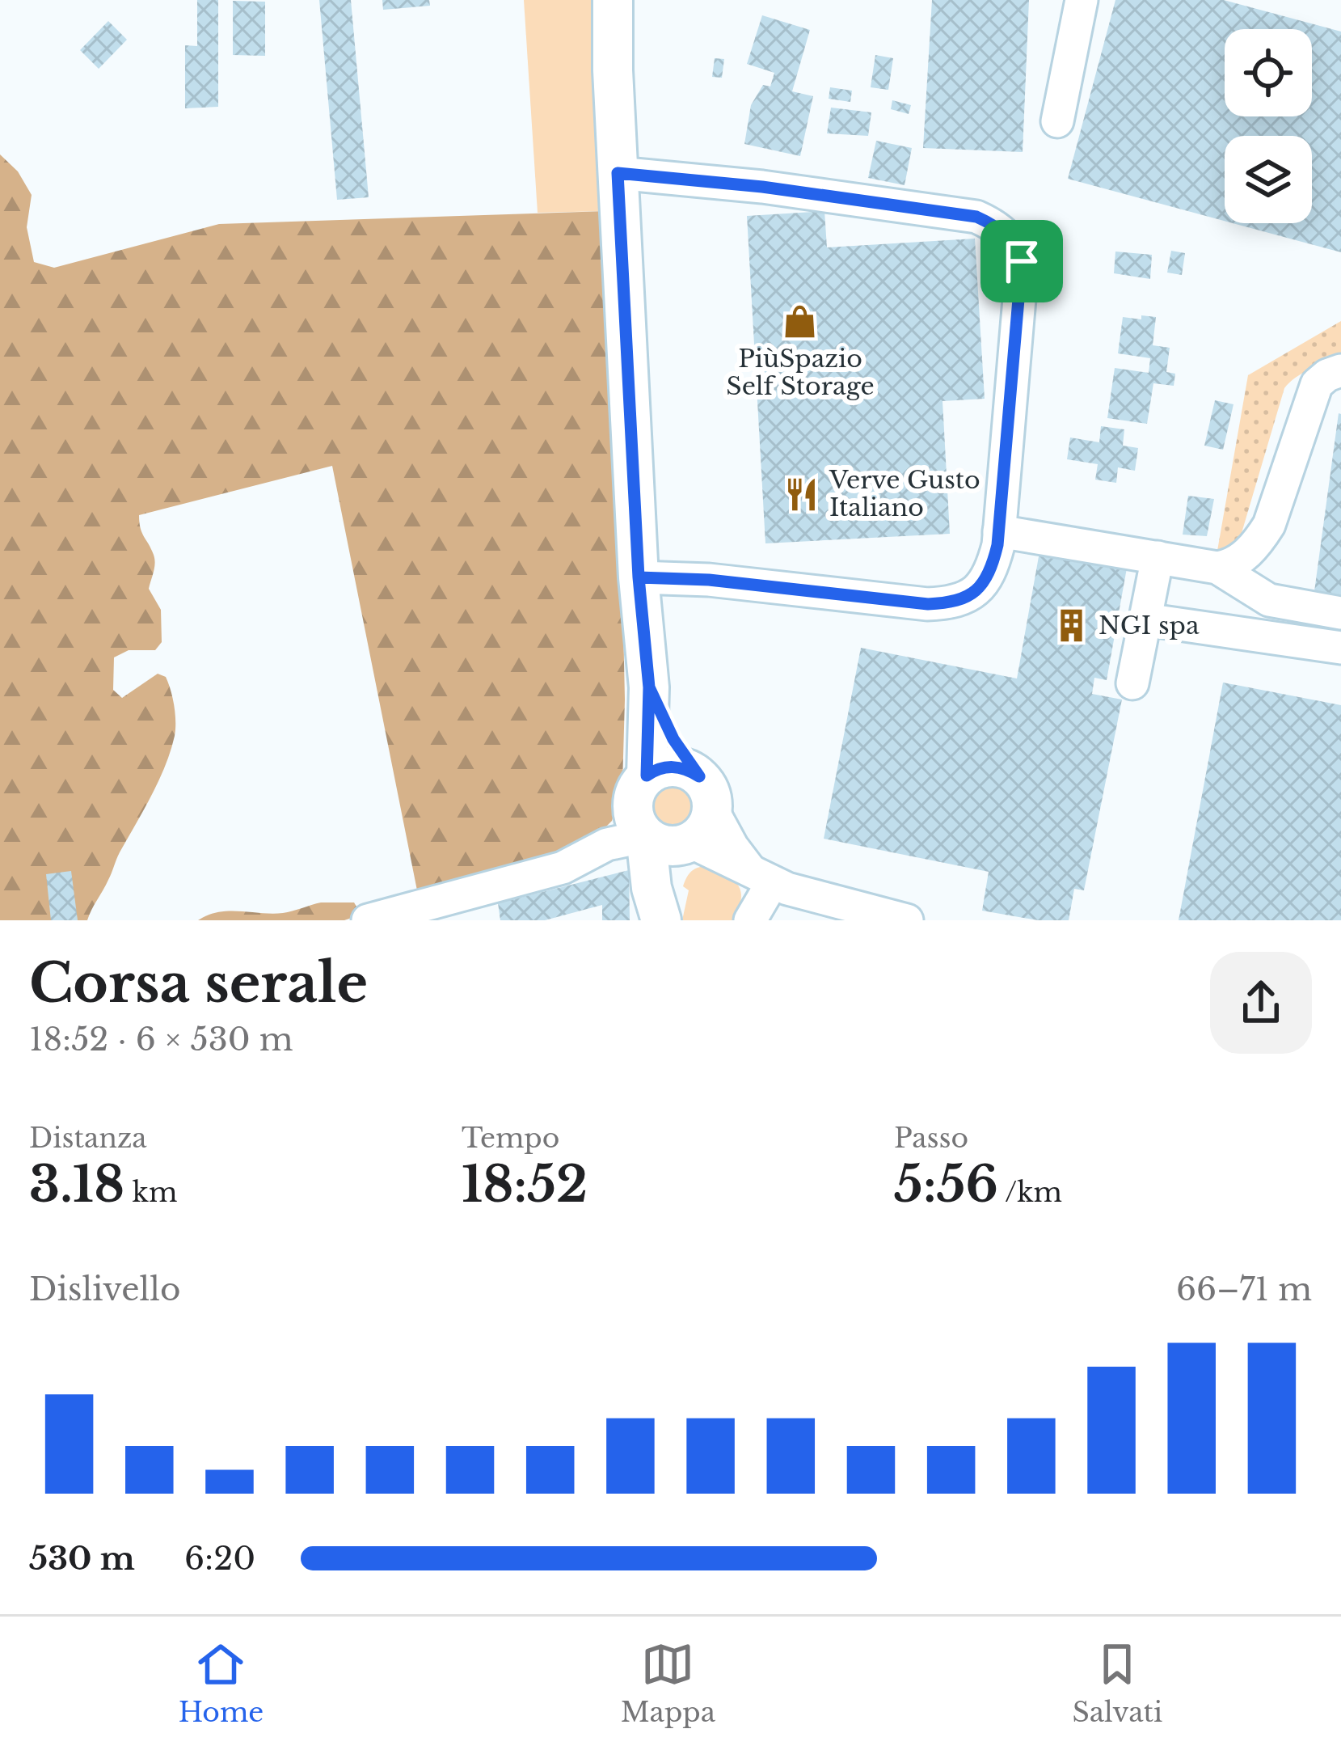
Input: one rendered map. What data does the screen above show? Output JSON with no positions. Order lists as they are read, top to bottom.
{
  "places": {
    "shop": ["PiùSpazio Self Storage"],
    "restaurant": ["Verve Gusto Italiano"],
    "building": ["NGI spa"]
  },
  "page": {
    "heading": ["Corsa serale", "18:52 · 6 × 530 m"],
    "stats": [
      ["Distanza", "3.18 km"],
      ["Tempo", "18:52"],
      ["Passo", "5:56 /km"]
    ],
    "chart": ["Dislivello", "66–71 m"],
    "list": [
      {
        "name": "530 m",
        "note": "6:20"
      }
    ],
    "tabs": ["Home", "Mappa", "Salvati"]
  }
}
